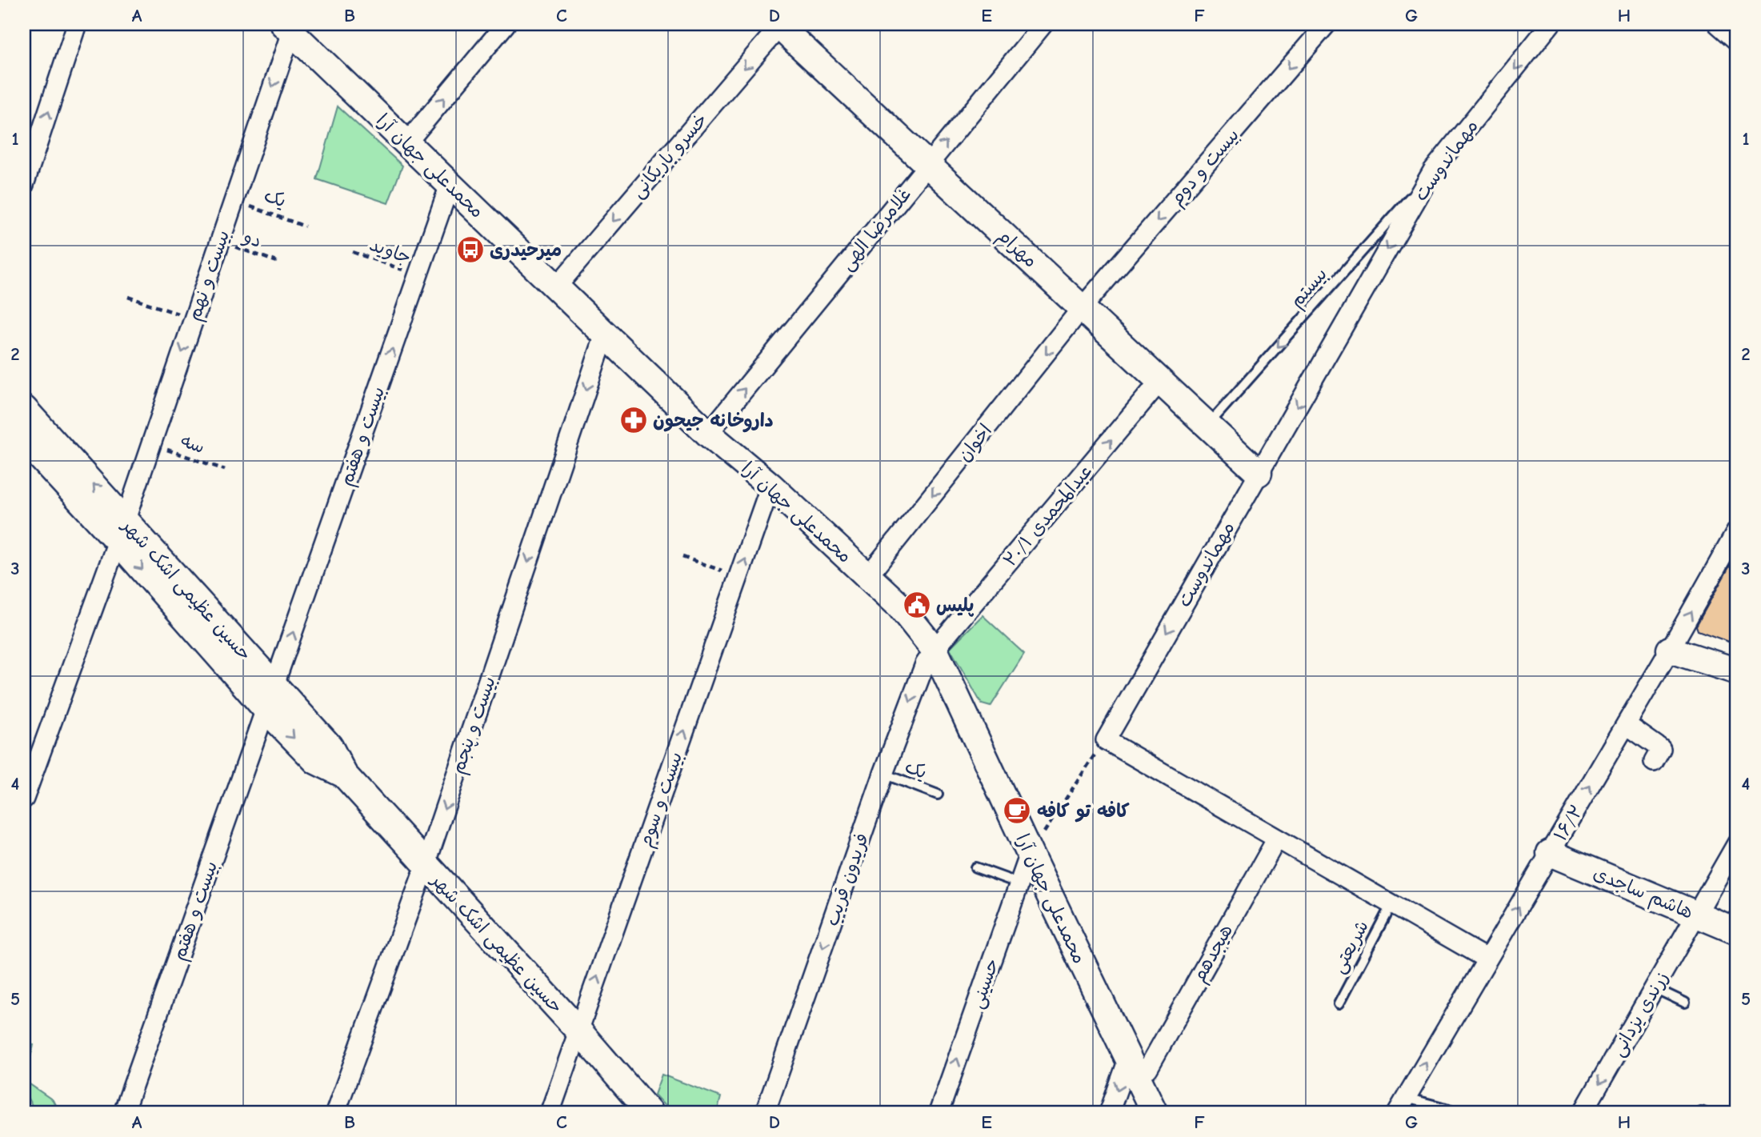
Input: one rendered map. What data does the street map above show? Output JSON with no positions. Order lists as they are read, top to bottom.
{
  "streets": {
    "street": [
      "خسرو باریکانی",
      "مهماندوست",
      "محمدعلی جهان آرا",
      "بیست و دوم",
      "غلامرضا الهی",
      "مهرام",
      "بیست و نهم",
      "بیست و هفتم",
      "اخوان",
      "عبدالمحمدی ۲۰/۱",
      "حسین عظیمی اشک شهر",
      "بیست و پنجم",
      "بیست و سوم",
      "۱۶/۲",
      "فریدون قریب",
      "هاشم ساجدی",
      "هیجدهم",
      "حسینی",
      "زرندی یزدانی"
    ],
    "lane": ["یک", "بیستم", "شریعتی"],
    "path": ["دو", "جاوید", "سه"]
  },
  "crossings": [
    ["خسرو باریکانی", "محمدعلی جهان آرا"],
    ["خسرو باریکانی", "مهرام"],
    ["مهماندوست", "مهرام"],
    ["مهماندوست", "بیستم"],
    ["محمدعلی جهان آرا", "غلامرضا الهی"],
    ["محمدعلی جهان آرا", "بیست و نهم"],
    ["محمدعلی جهان آرا", "بیست و هفتم"],
    ["محمدعلی جهان آرا", "اخوان"],
    ["محمدعلی جهان آرا", "عبدالمحمدی ۲۰/۱"],
    ["محمدعلی جهان آرا", "بیست و پنجم"],
    ["محمدعلی جهان آرا", "بیست و سوم"],
    ["محمدعلی جهان آرا", "فریدون قریب"],
    ["محمدعلی جهان آرا", "هیجدهم"],
    ["محمدعلی جهان آرا", "حسینی"],
    ["بیست و دوم", "مهرام"],
    ["بیست و دوم", "اخوان"],
    ["یک", "بیست و نهم"],
    ["یک", "فریدون قریب"],
    ["غلامرضا الهی", "مهرام"],
    ["دو", "بیست و نهم"],
    ["مهرام", "بیستم"],
    ["مهرام", "اخوان"],
    ["مهرام", "عبدالمحمدی ۲۰/۱"],
    ["جاوید", "بیست و هفتم"],
    ["بیست و نهم", "سه"],
    ["بیست و نهم", "حسین عظیمی اشک شهر"],
    ["بیست و هفتم", "حسین عظیمی اشک شهر"],
    ["عبدالمحمدی ۲۰/۱", "فریدون قریب"],
    ["حسین عظیمی اشک شهر", "بیست و پنجم"],
    ["حسین عظیمی اشک شهر", "بیست و سوم"],
    ["۱۶/۲", "هاشم ساجدی"],
    ["هاشم ساجدی", "زرندی یزدانی"]
  ],
  "one_way": [
    "خسرو باریکانی",
    "مهماندوست",
    "بیست و دوم",
    "غلامرضا الهی",
    "بیست و نهم",
    "بیستم",
    "بیست و هفتم",
    "اخوان",
    "عبدالمحمدی ۲۰/۱",
    "بیست و پنجم",
    "بیست و سوم",
    "۱۶/۲",
    "فریدون قریب",
    "حسینی",
    "زرندی یزدانی"
  ],
  "places": {
    "bus stop": ["میرحیدری"],
    "pharmacy": ["داروخانه جیحون"],
    "public building": ["پلیس"],
    "cafe": ["کافه تو کافه"]
  },
  "grid": {
    "columns": [
      "A",
      "B",
      "C",
      "D",
      "E",
      "F",
      "G",
      "H"
    ],
    "rows": [
      "1",
      "2",
      "3",
      "4",
      "5"
    ]
  }
}
